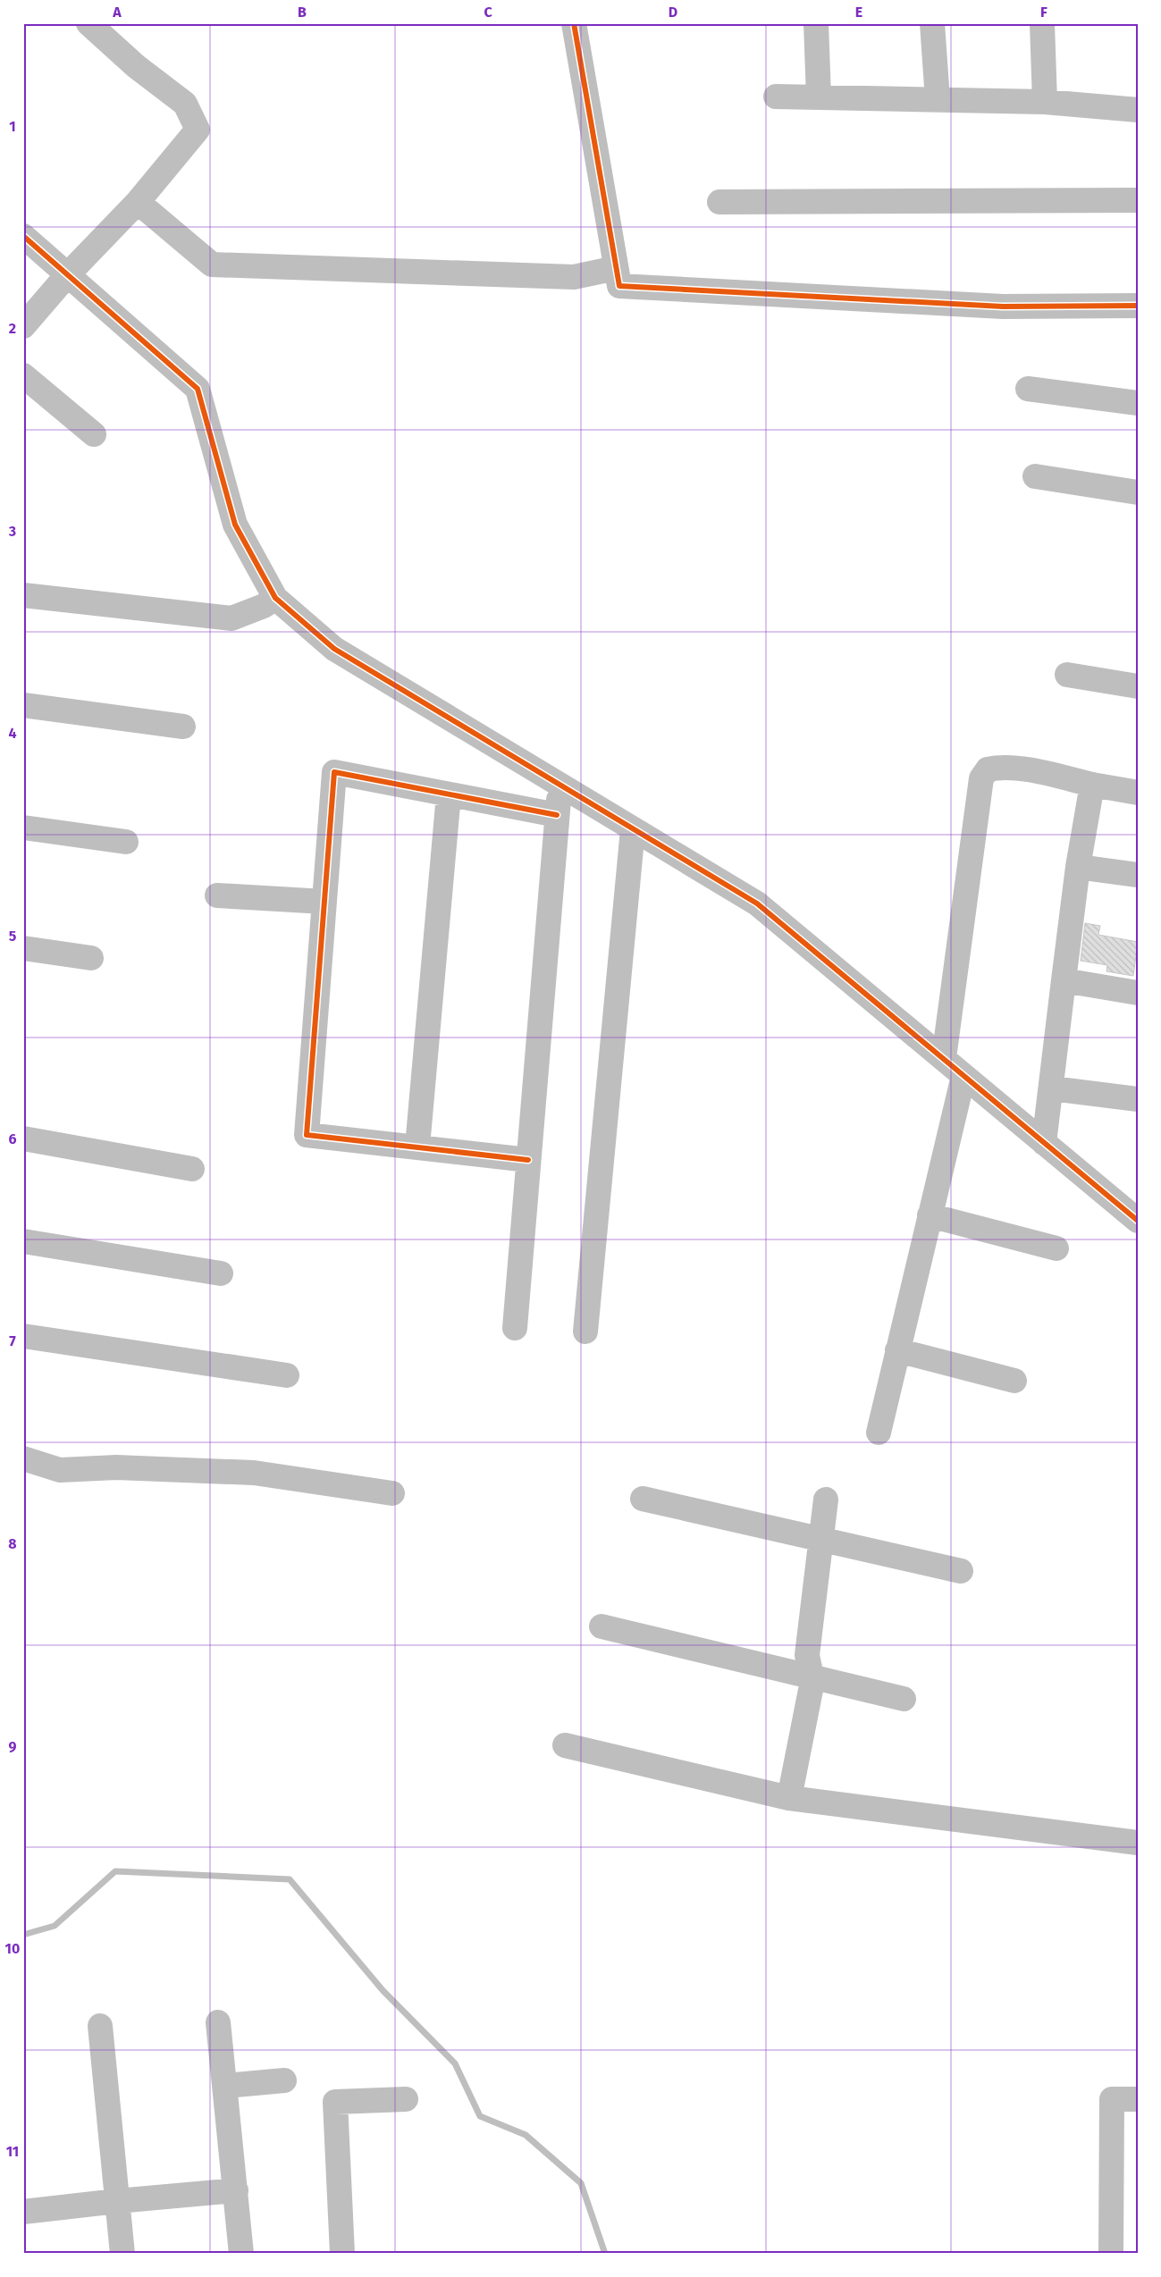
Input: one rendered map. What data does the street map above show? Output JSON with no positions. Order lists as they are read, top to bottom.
{
  "grid": {
    "columns": [
      "A",
      "B",
      "C",
      "D",
      "E",
      "F"
    ],
    "rows": [
      "1",
      "2",
      "3",
      "4",
      "5",
      "6",
      "7",
      "8",
      "9",
      "10",
      "11"
    ]
  }
}
